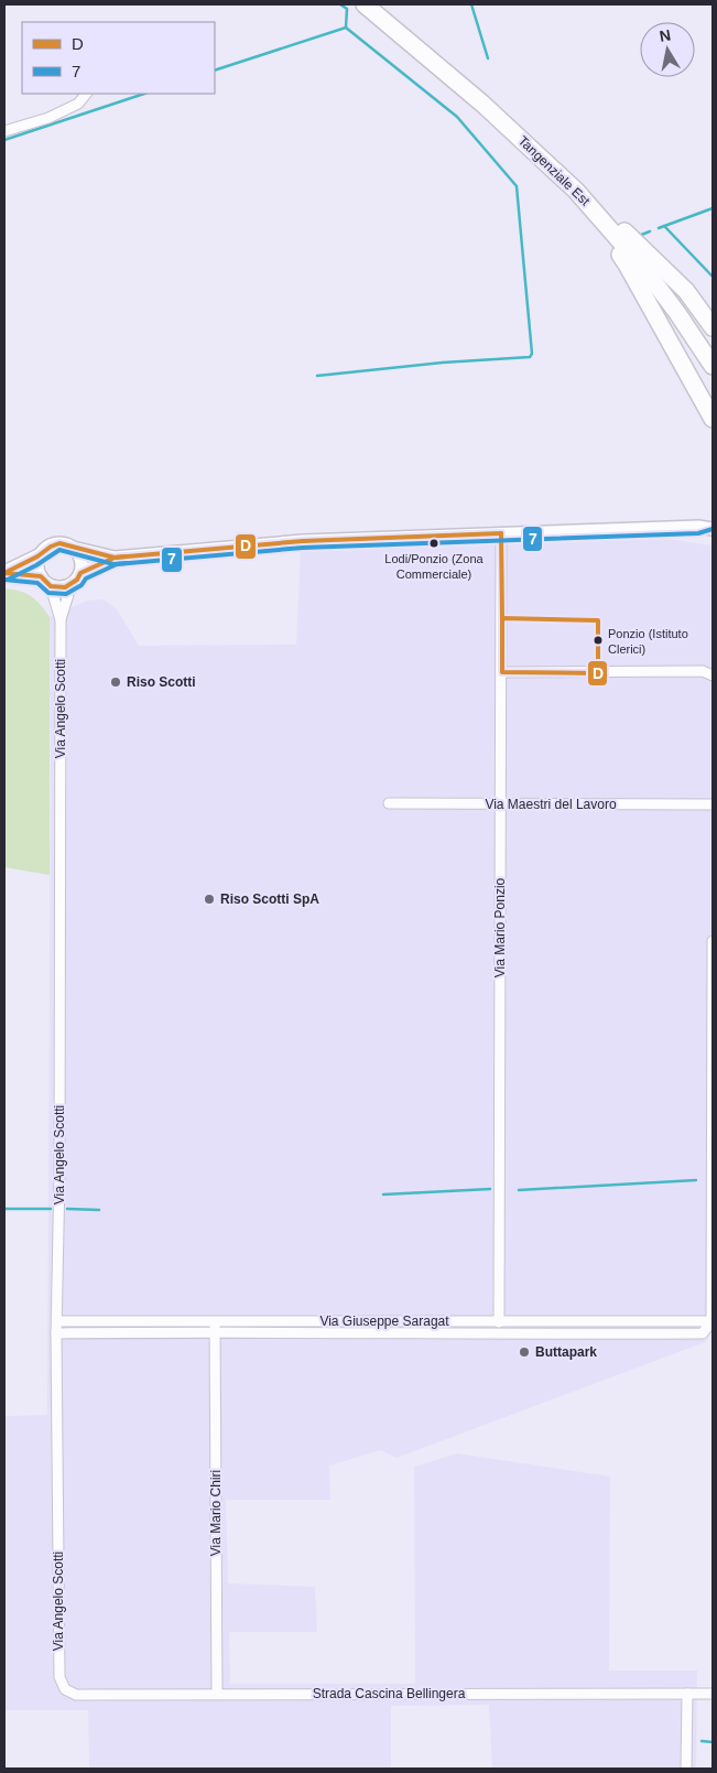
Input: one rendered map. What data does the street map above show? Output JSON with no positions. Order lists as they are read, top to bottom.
{
  "streets": {
    "main road": ["Tangenziale Est"],
    "street": [
      "Via Angelo Scotti",
      "Via Maestri del Lavoro",
      "Via Mario Ponzio",
      "Via Giuseppe Saragat",
      "Via Mario Chiri",
      "Strada Cascina Bellingera"
    ]
  },
  "crossings": [
    ["Via Angelo Scotti", "Via Giuseppe Saragat"],
    ["Via Angelo Scotti", "Strada Cascina Bellingera"],
    ["Via Maestri del Lavoro", "Via Mario Ponzio"],
    ["Via Mario Ponzio", "Via Giuseppe Saragat"],
    ["Via Giuseppe Saragat", "Via Mario Chiri"],
    ["Via Mario Chiri", "Strada Cascina Bellingera"]
  ],
  "places": [
    "Lodi/Ponzio (Zona Commerciale)",
    "Ponzio (Istituto Clerici)",
    "Riso Scotti",
    "Riso Scotti SpA",
    "Buttapark"
  ],
  "lines": ["transit line 7", "transit line D"],
  "legend": ["D", "7"],
  "north": "top"
}
